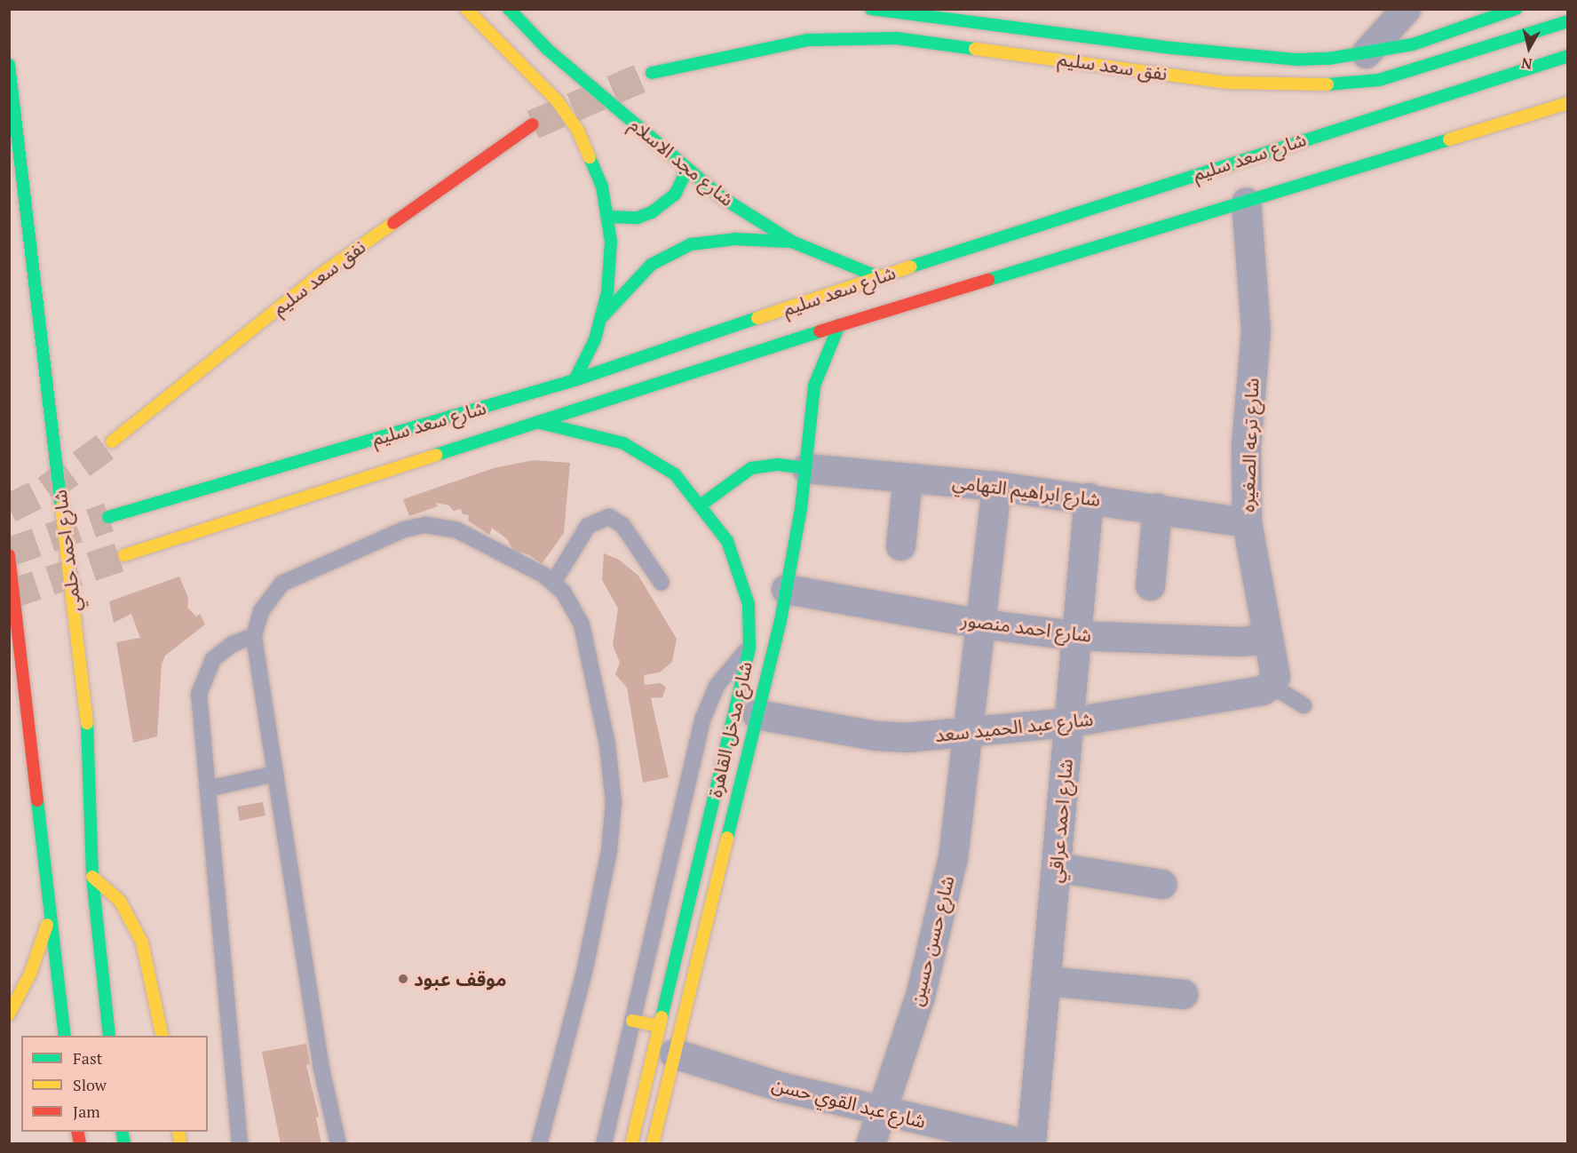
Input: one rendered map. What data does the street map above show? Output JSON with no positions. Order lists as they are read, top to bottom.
{
  "streets": {
    "main road": [
      "نفق سعد سليم",
      "شارع سعد سليم",
      "شارع مجد الاسلام",
      "شارع احمد حلمي",
      "شارع مدخل القاهرة"
    ],
    "street": [
      "شارع ترعه الصغيره",
      "شارع ابراهيم التهامي",
      "شارع احمد منصور",
      "شارع عبد الحميد سعد",
      "شارع احمد عراقي",
      "شارع حسن حسين",
      "شارع عبد القوي حسن"
    ]
  },
  "crossings": [
    ["شارع سعد سليم", "شارع مجد الاسلام"],
    ["شارع سعد سليم", "شارع ترعه الصغيره"],
    ["شارع سعد سليم", "شارع مدخل القاهرة"],
    ["شارع ترعه الصغيره", "شارع ابراهيم التهامي"],
    ["شارع ترعه الصغيره", "شارع احمد منصور"],
    ["شارع ترعه الصغيره", "شارع عبد الحميد سعد"],
    ["شارع ابراهيم التهامي", "شارع مدخل القاهرة"],
    ["شارع ابراهيم التهامي", "شارع احمد عراقي"],
    ["شارع ابراهيم التهامي", "شارع حسن حسين"],
    ["شارع احمد منصور", "شارع مدخل القاهرة"],
    ["شارع احمد منصور", "شارع احمد عراقي"],
    ["شارع احمد منصور", "شارع حسن حسين"],
    ["شارع عبد الحميد سعد", "شارع مدخل القاهرة"],
    ["شارع عبد الحميد سعد", "شارع احمد عراقي"],
    ["شارع عبد الحميد سعد", "شارع حسن حسين"],
    ["شارع مدخل القاهرة", "شارع عبد القوي حسن"],
    ["شارع احمد عراقي", "شارع عبد القوي حسن"],
    ["شارع حسن حسين", "شارع عبد القوي حسن"]
  ],
  "places": ["موقف عبود"],
  "legend": ["Fast", "Slow", "Jam"],
  "north": "bottom"
}
